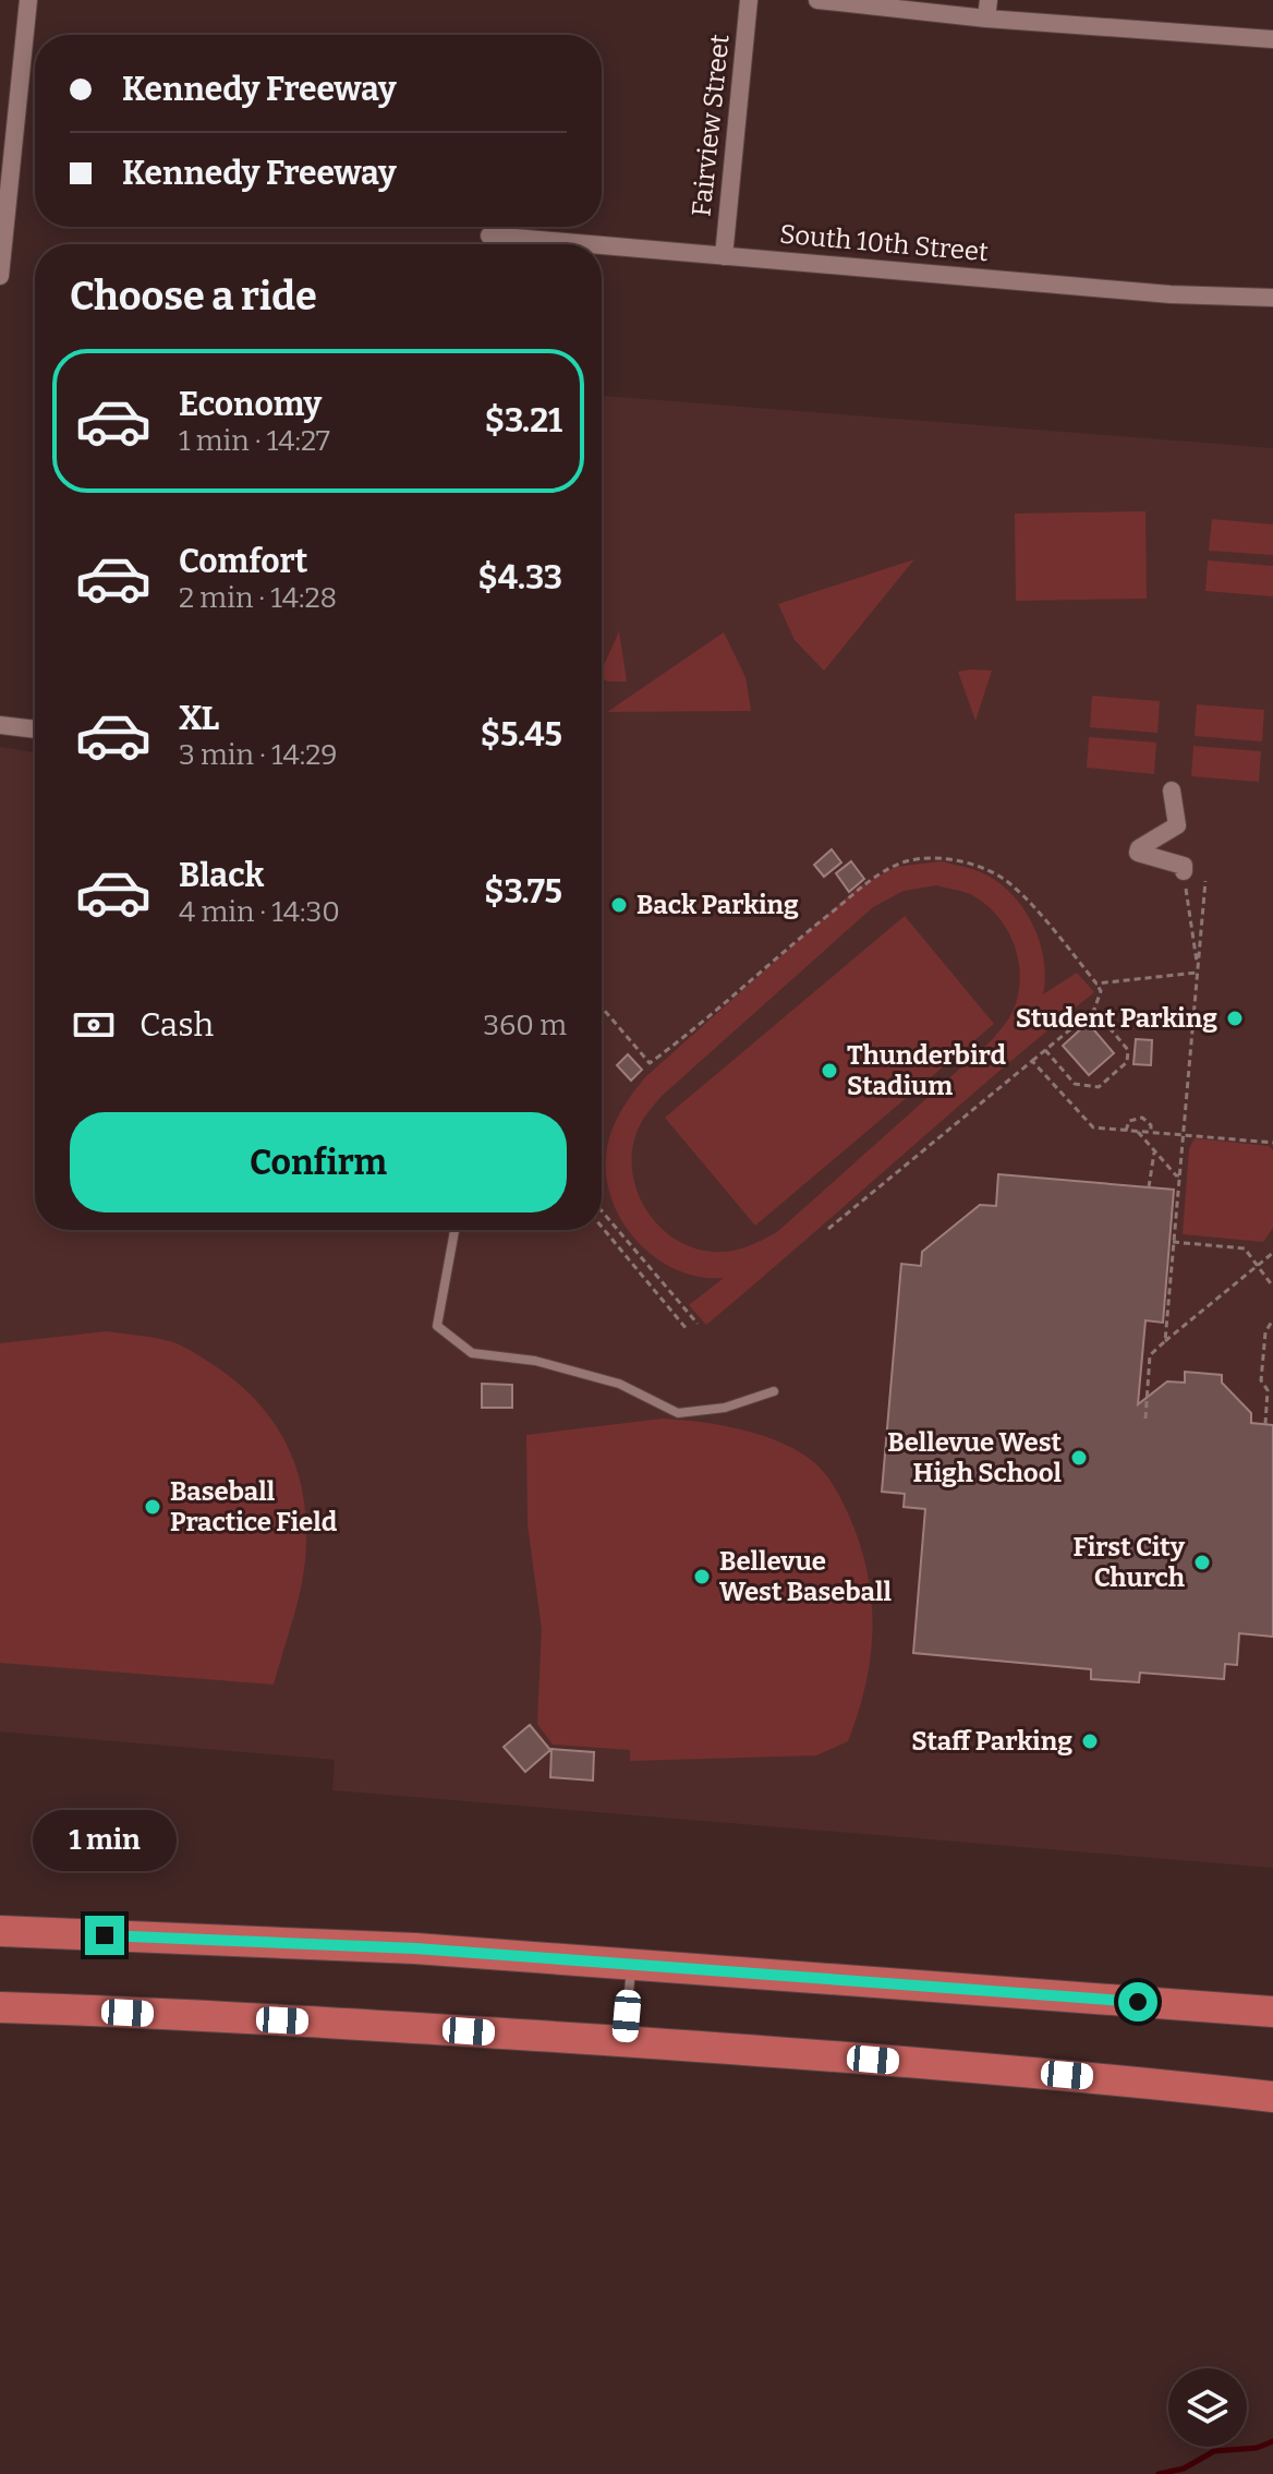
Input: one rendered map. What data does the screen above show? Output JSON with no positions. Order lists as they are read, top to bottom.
{
  "streets": {
    "street": ["Fairview Street", "South 10th Street"]
  },
  "crossings": [
    ["Fairview Street", "South 10th Street"]
  ],
  "places": [
    "Back Parking",
    "Student Parking",
    "Thunderbird Stadium",
    "Bellevue West High School",
    "Baseball Practice Field",
    "First City Church",
    "Bellevue West Baseball",
    "Staff Parking"
  ],
  "page": {
    "banner": ["Kennedy Freeway", "Kennedy Freeway"],
    "heading": "Choose a ride",
    "list": [
      {
        "name": "Economy",
        "note": "1 min · 14:27",
        "value": "$3.21"
      },
      {
        "name": "Comfort",
        "note": "2 min · 14:28",
        "value": "$4.33"
      },
      {
        "name": "XL",
        "note": "3 min · 14:29",
        "value": "$5.45"
      },
      {
        "name": "Black",
        "note": "4 min · 14:30",
        "value": "$3.75"
      }
    ],
    "pay": ["Cash", "360 m"],
    "buttons": "Confirm",
    "bubble": "1 min"
  }
}
